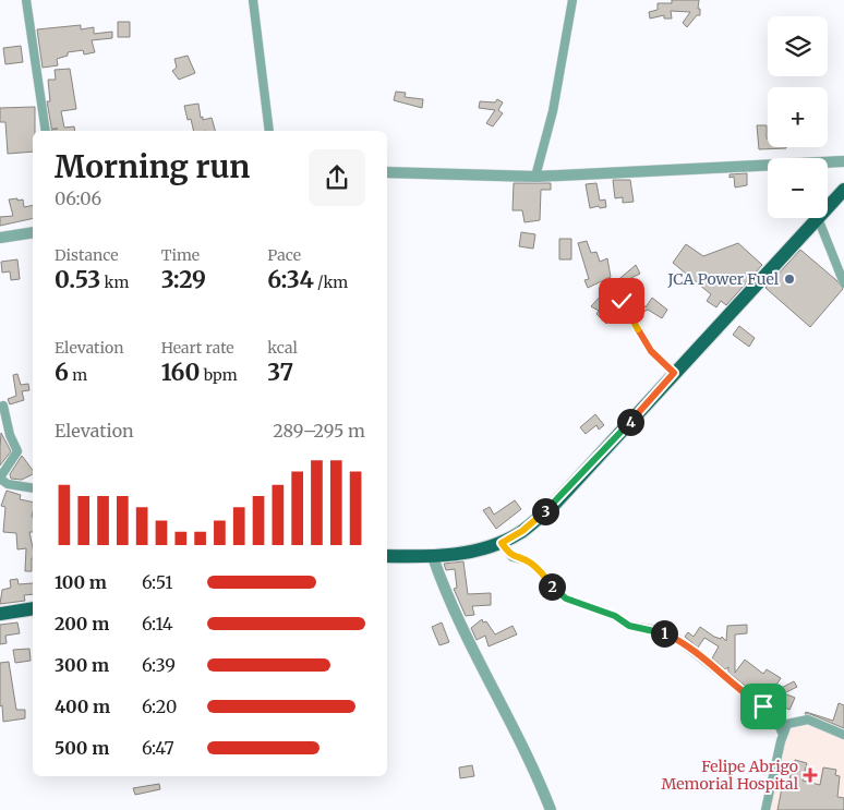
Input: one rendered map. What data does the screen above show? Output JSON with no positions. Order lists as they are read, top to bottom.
{
  "places": {
    "other": ["JCA Power Fuel"],
    "health": ["Felipe Abrigo Memorial Hospital"]
  },
  "page": {
    "map_buttons": ["+", "−"],
    "heading": ["Morning run", "06:06"],
    "stats": [
      ["Distance", "0.53 km"],
      ["Time", "3:29"],
      ["Pace", "6:34 /km"],
      ["Elevation", "6 m"],
      ["Heart rate", "160 bpm"],
      ["kcal", "37"]
    ],
    "pins": [
      "4",
      "3",
      "2",
      "1"
    ],
    "chart": ["Elevation", "289–295 m"],
    "list": [
      {
        "name": "100 m",
        "note": "6:51"
      },
      {
        "name": "200 m",
        "note": "6:14"
      },
      {
        "name": "300 m",
        "note": "6:39"
      },
      {
        "name": "400 m",
        "note": "6:20"
      },
      {
        "name": "500 m",
        "note": "6:47"
      }
    ]
  }
}
